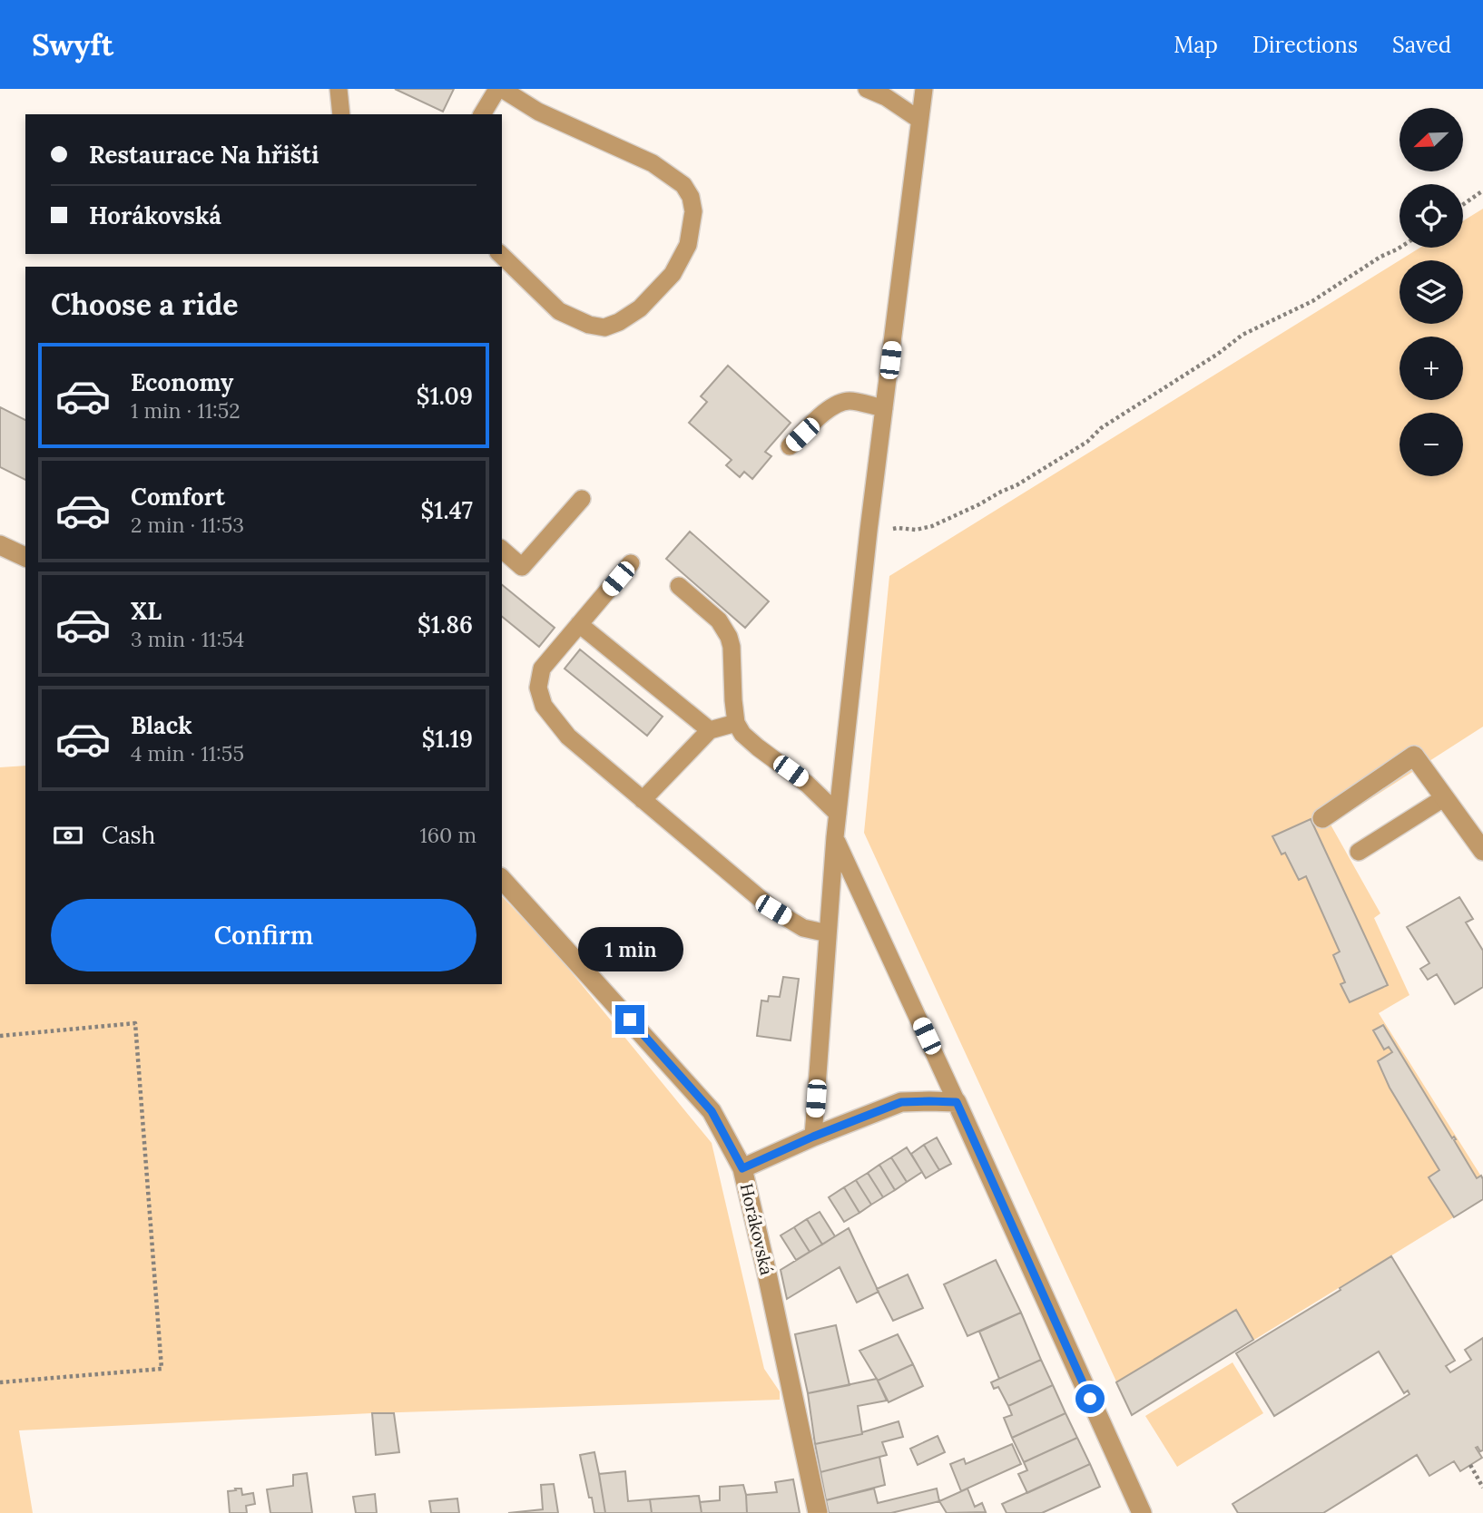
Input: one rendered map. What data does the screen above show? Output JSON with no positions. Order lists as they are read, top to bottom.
{
  "streets": {
    "street": ["Horákovská"]
  },
  "north": "bottom left",
  "page": {
    "header": "Swyft",
    "nav": ["Map", "Directions", "Saved"],
    "map_buttons": ["+", "−"],
    "banner": ["Restaurace Na hřišti", "Horákovská"],
    "heading": "Choose a ride",
    "list": [
      {
        "name": "Economy",
        "note": "1 min · 11:52",
        "value": "$1.09"
      },
      {
        "name": "Comfort",
        "note": "2 min · 11:53",
        "value": "$1.47"
      },
      {
        "name": "XL",
        "note": "3 min · 11:54",
        "value": "$1.86"
      },
      {
        "name": "Black",
        "note": "4 min · 11:55",
        "value": "$1.19"
      }
    ],
    "pay": ["Cash", "160 m"],
    "buttons": "Confirm",
    "bubble": "1 min"
  }
}
